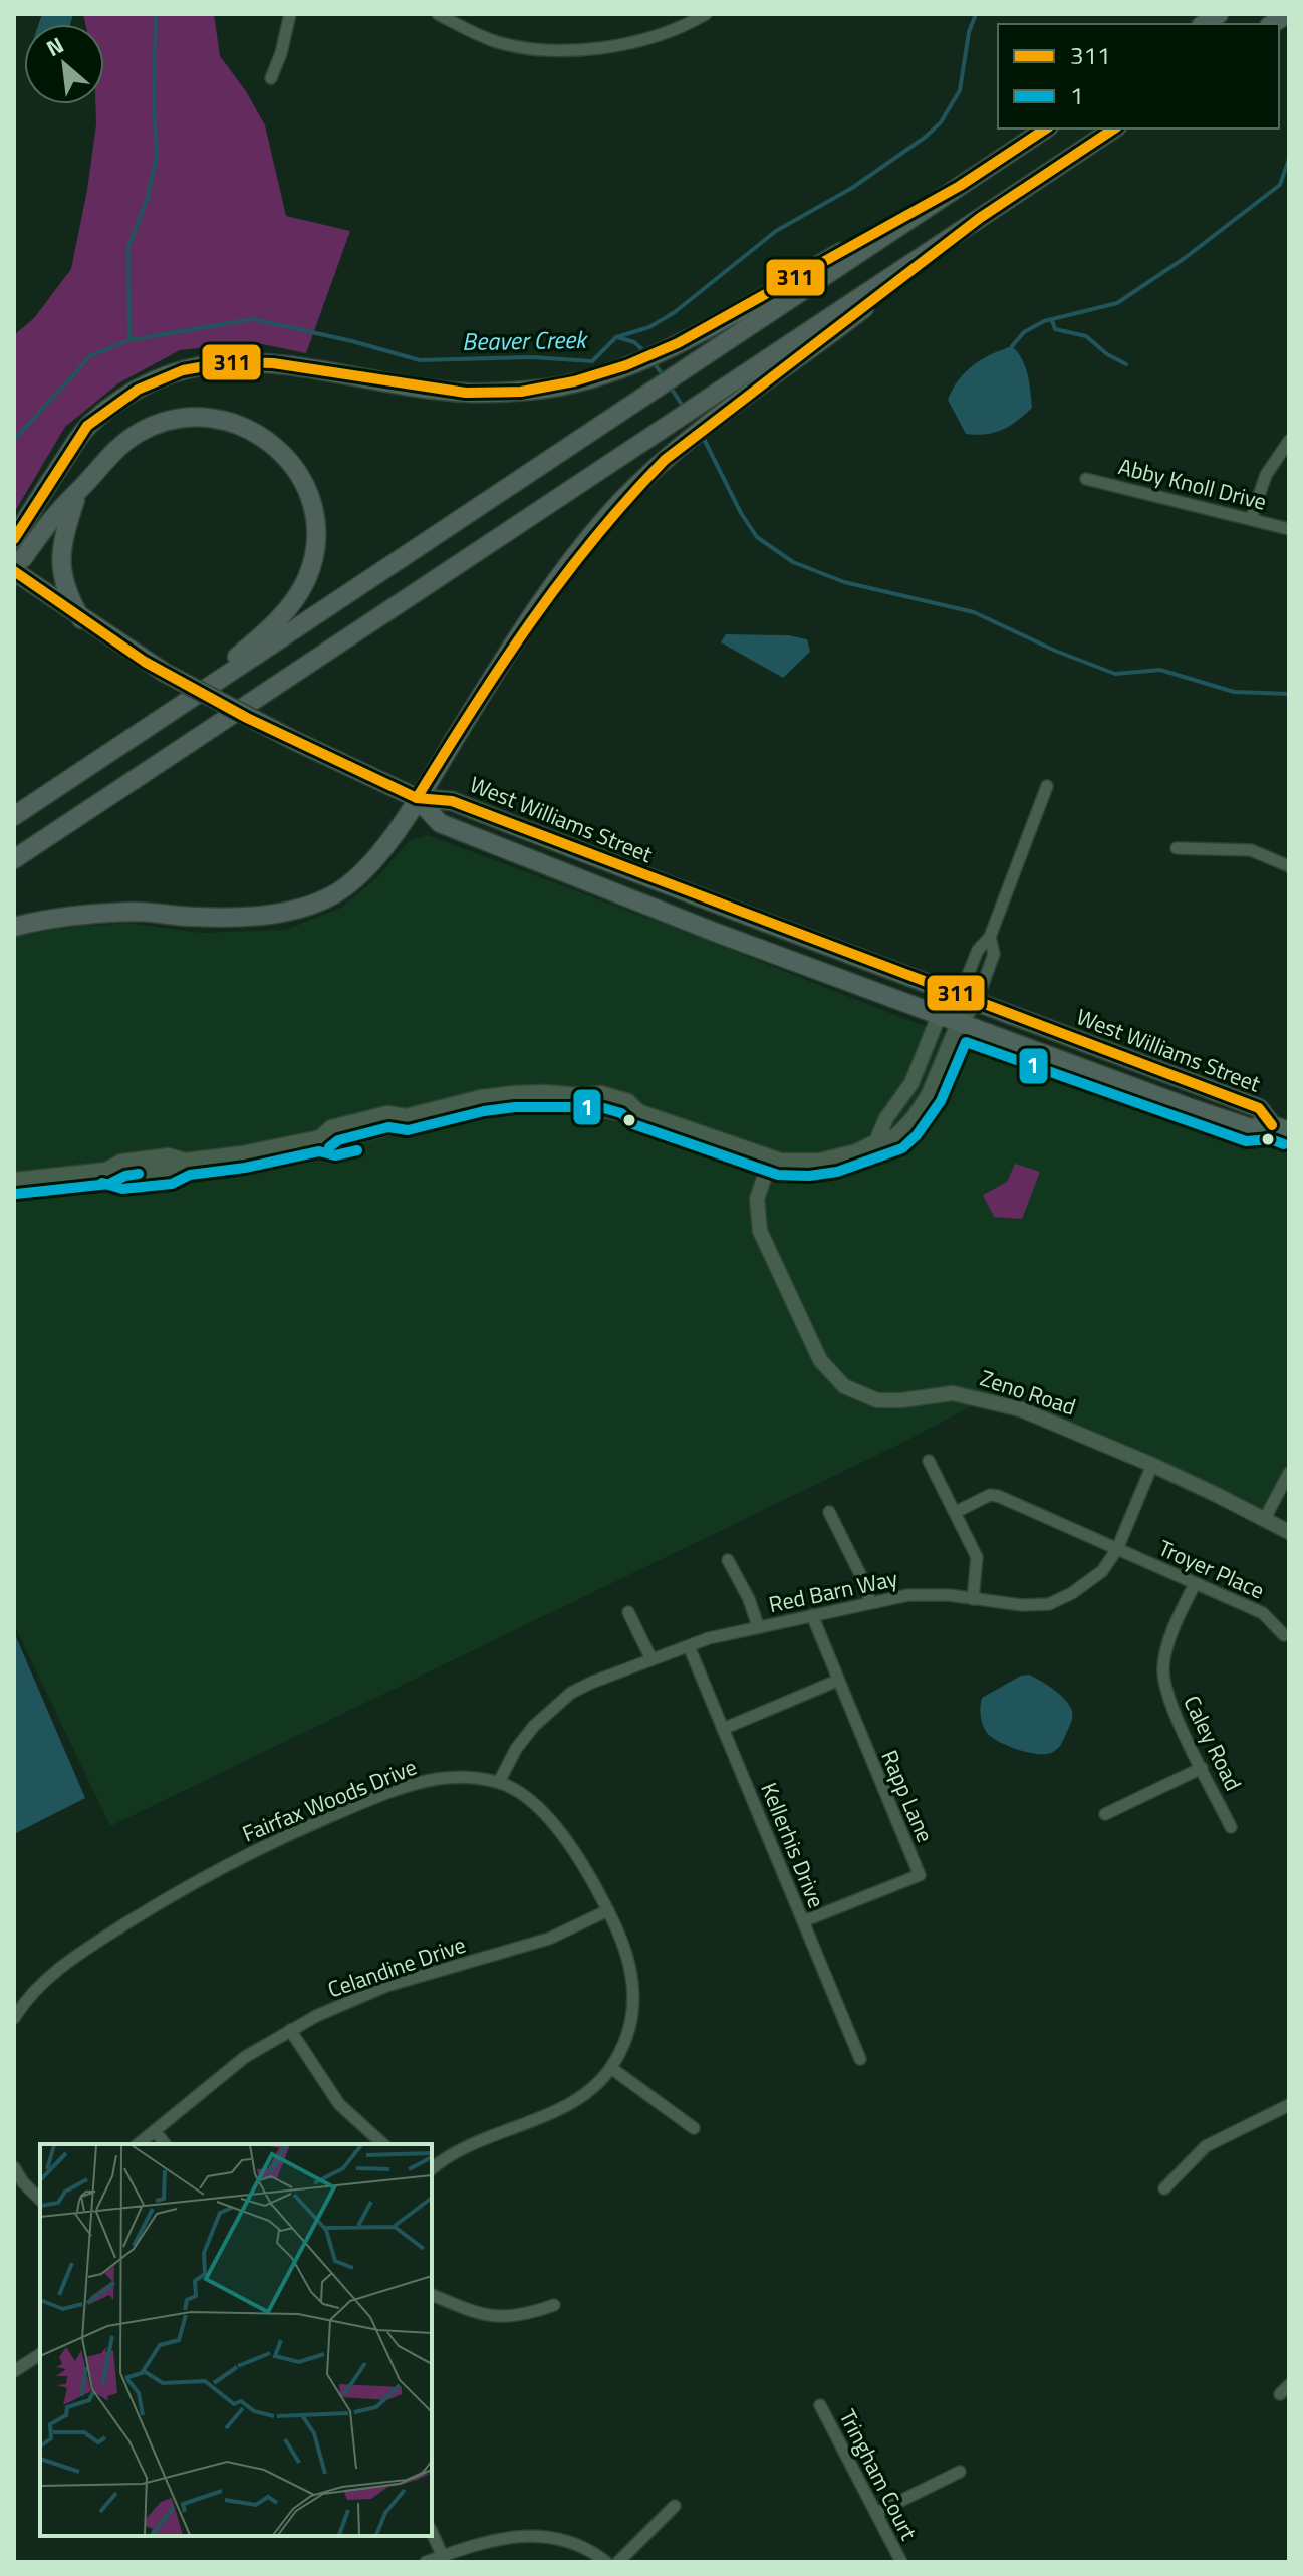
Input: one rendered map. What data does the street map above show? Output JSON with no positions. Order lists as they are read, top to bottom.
{
  "streets": {
    "main road": ["West Williams Street"],
    "street": [
      "Abby Knoll Drive",
      "Zeno Road",
      "Troyer Place",
      "Red Barn Way",
      "Caley Road",
      "Rapp Lane",
      "Fairfax Woods Drive",
      "Kellerhis Drive",
      "Celandine Drive",
      "Tringham Court"
    ]
  },
  "crossings": [
    ["Zeno Road", "Red Barn Way"],
    ["Troyer Place", "Red Barn Way"],
    ["Troyer Place", "Caley Road"],
    ["Red Barn Way", "Rapp Lane"],
    ["Red Barn Way", "Fairfax Woods Drive"],
    ["Red Barn Way", "Kellerhis Drive"],
    ["Rapp Lane", "Kellerhis Drive"],
    ["Fairfax Woods Drive", "Celandine Drive"]
  ],
  "water": ["Beaver Creek"],
  "lines": ["transit line 311", "transit line 1"],
  "legend": ["311", "1"],
  "north": "top left"
}
